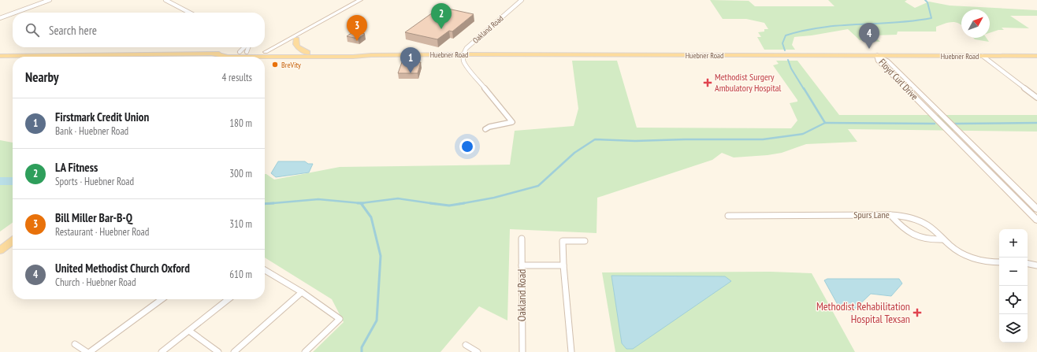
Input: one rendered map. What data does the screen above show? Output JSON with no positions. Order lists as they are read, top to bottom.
{
  "streets": {
    "main road": ["Huebner Road"],
    "street": ["Oakland Road", "Floyd Curl Drive", "Spurs Lane"]
  },
  "crossings": [
    ["Oakland Road", "Huebner Road"],
    ["Huebner Road", "Floyd Curl Drive"]
  ],
  "places": {
    "other": ["BreVity"],
    "health": ["Methodist Surgery Ambulatory Hospital", "Methodist Rehabilitation Hospital Texsan"]
  },
  "north": "top right",
  "page": {
    "pins": [
      "2",
      "3",
      "4",
      "1"
    ],
    "search": "Search here",
    "heading": ["Nearby", "4 results"],
    "list": [
      {
        "mark": "1",
        "name": "Firstmark Credit Union",
        "note": "Bank · Huebner Road",
        "value": "180 m"
      },
      {
        "mark": "2",
        "name": "LA Fitness",
        "note": "Sports · Huebner Road",
        "value": "300 m"
      },
      {
        "mark": "3",
        "name": "Bill Miller Bar-B-Q",
        "note": "Restaurant · Huebner Road",
        "value": "310 m"
      },
      {
        "mark": "4",
        "name": "United Methodist Church Oxford",
        "note": "Church · Huebner Road",
        "value": "610 m"
      }
    ],
    "map_buttons": ["+", "−"]
  }
}
